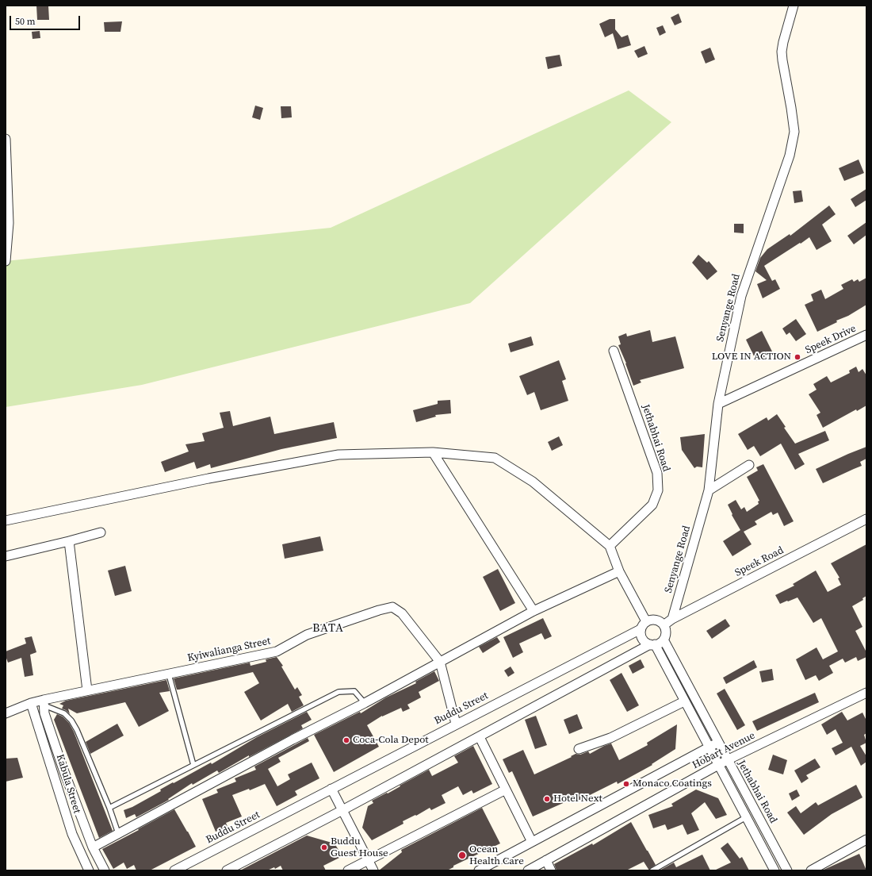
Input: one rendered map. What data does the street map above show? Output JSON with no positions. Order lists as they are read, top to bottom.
{
  "streets": {
    "street": [
      "Senyange Road",
      "Speek Drive",
      "Jethabhai Road",
      "Speek Road",
      "Kyiwalianga Street",
      "Buddu Street",
      "Hobart Avenue",
      "Kabula Street"
    ]
  },
  "crossings": [
    ["Senyange Road", "Speek Drive"],
    ["Senyange Road", "Speek Road"],
    ["Jethabhai Road", "Speek Road"],
    ["Jethabhai Road", "Buddu Street"],
    ["Jethabhai Road", "Hobart Avenue"],
    ["Speek Road", "Buddu Street"],
    ["Kyiwalianga Street", "Buddu Street"],
    ["Kyiwalianga Street", "Kabula Street"]
  ],
  "districts": ["BATA"],
  "places": [
    "LOVE IN ACTION",
    "Coca-Cola Depot",
    "Monaco Coatings",
    "Hotel Next",
    "Buddu Guest House",
    "Ocean Health Care"
  ],
  "scale_bar": "50 m"
}
